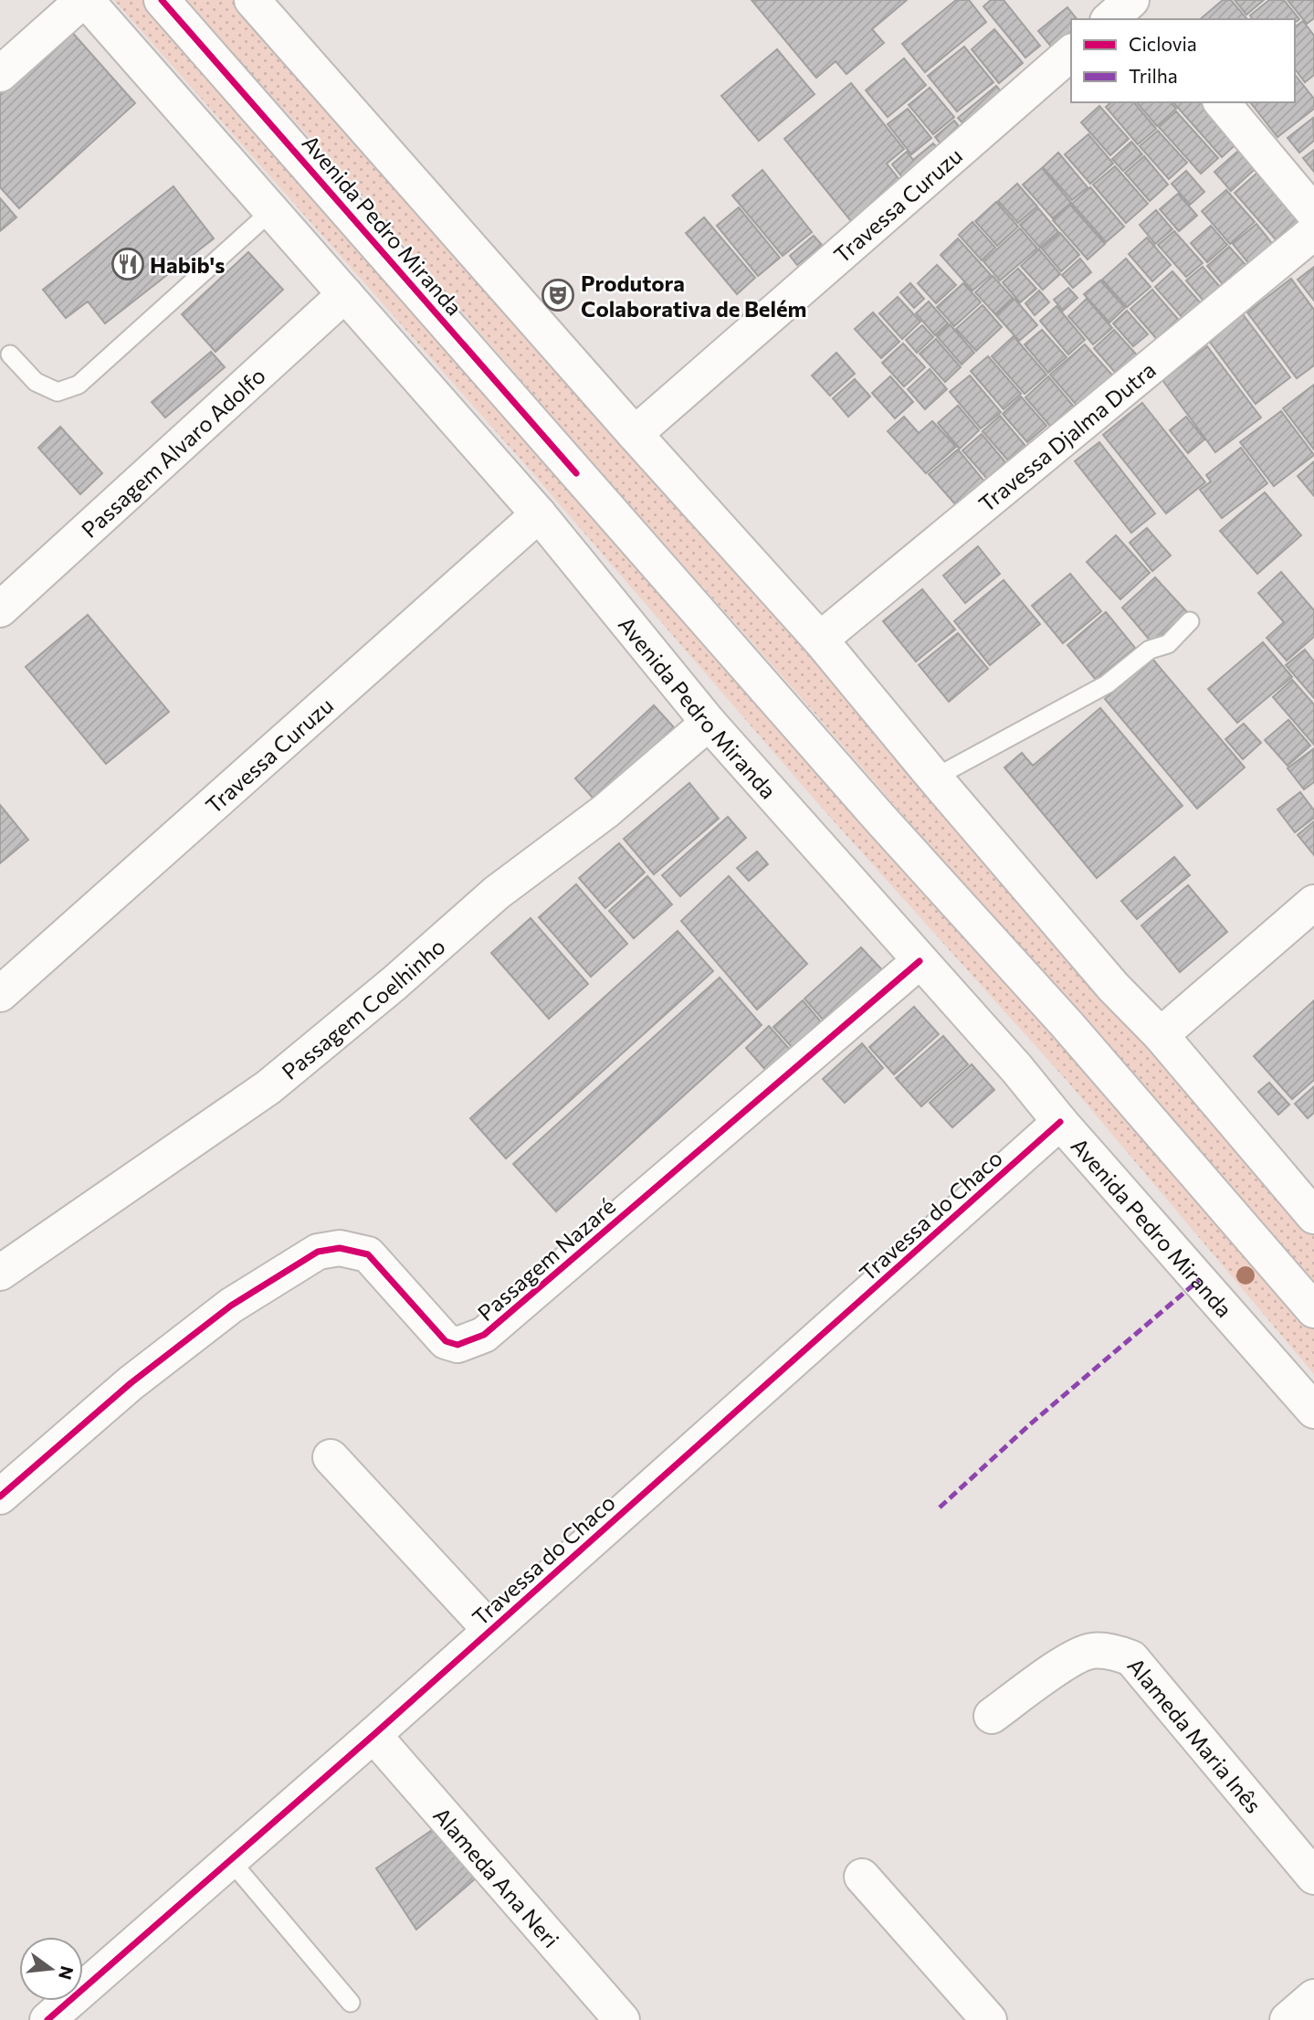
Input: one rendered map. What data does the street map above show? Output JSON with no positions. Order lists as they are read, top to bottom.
{
  "streets": {
    "street": [
      "Travessa Curuzu",
      "Avenida Pedro Miranda",
      "Travessa Djalma Dutra",
      "Passagem Alvaro Adolfo",
      "Passagem Coelhinho",
      "Travessa do Chaco",
      "Passagem Nazaré",
      "Alameda Maria Inês",
      "Alameda Ana Neri"
    ]
  },
  "crossings": [
    ["Travessa Curuzu", "Avenida Pedro Miranda"],
    ["Avenida Pedro Miranda", "Passagem Alvaro Adolfo"],
    ["Avenida Pedro Miranda", "Passagem Coelhinho"],
    ["Avenida Pedro Miranda", "Travessa do Chaco"],
    ["Avenida Pedro Miranda", "Passagem Nazaré"],
    ["Travessa do Chaco", "Alameda Ana Neri"]
  ],
  "places": {
    "restaurant": ["Habib's"],
    "theatre": ["Produtora Colaborativa de Belém"]
  },
  "legend": ["Ciclovia", "Trilha"],
  "north": "right"
}
